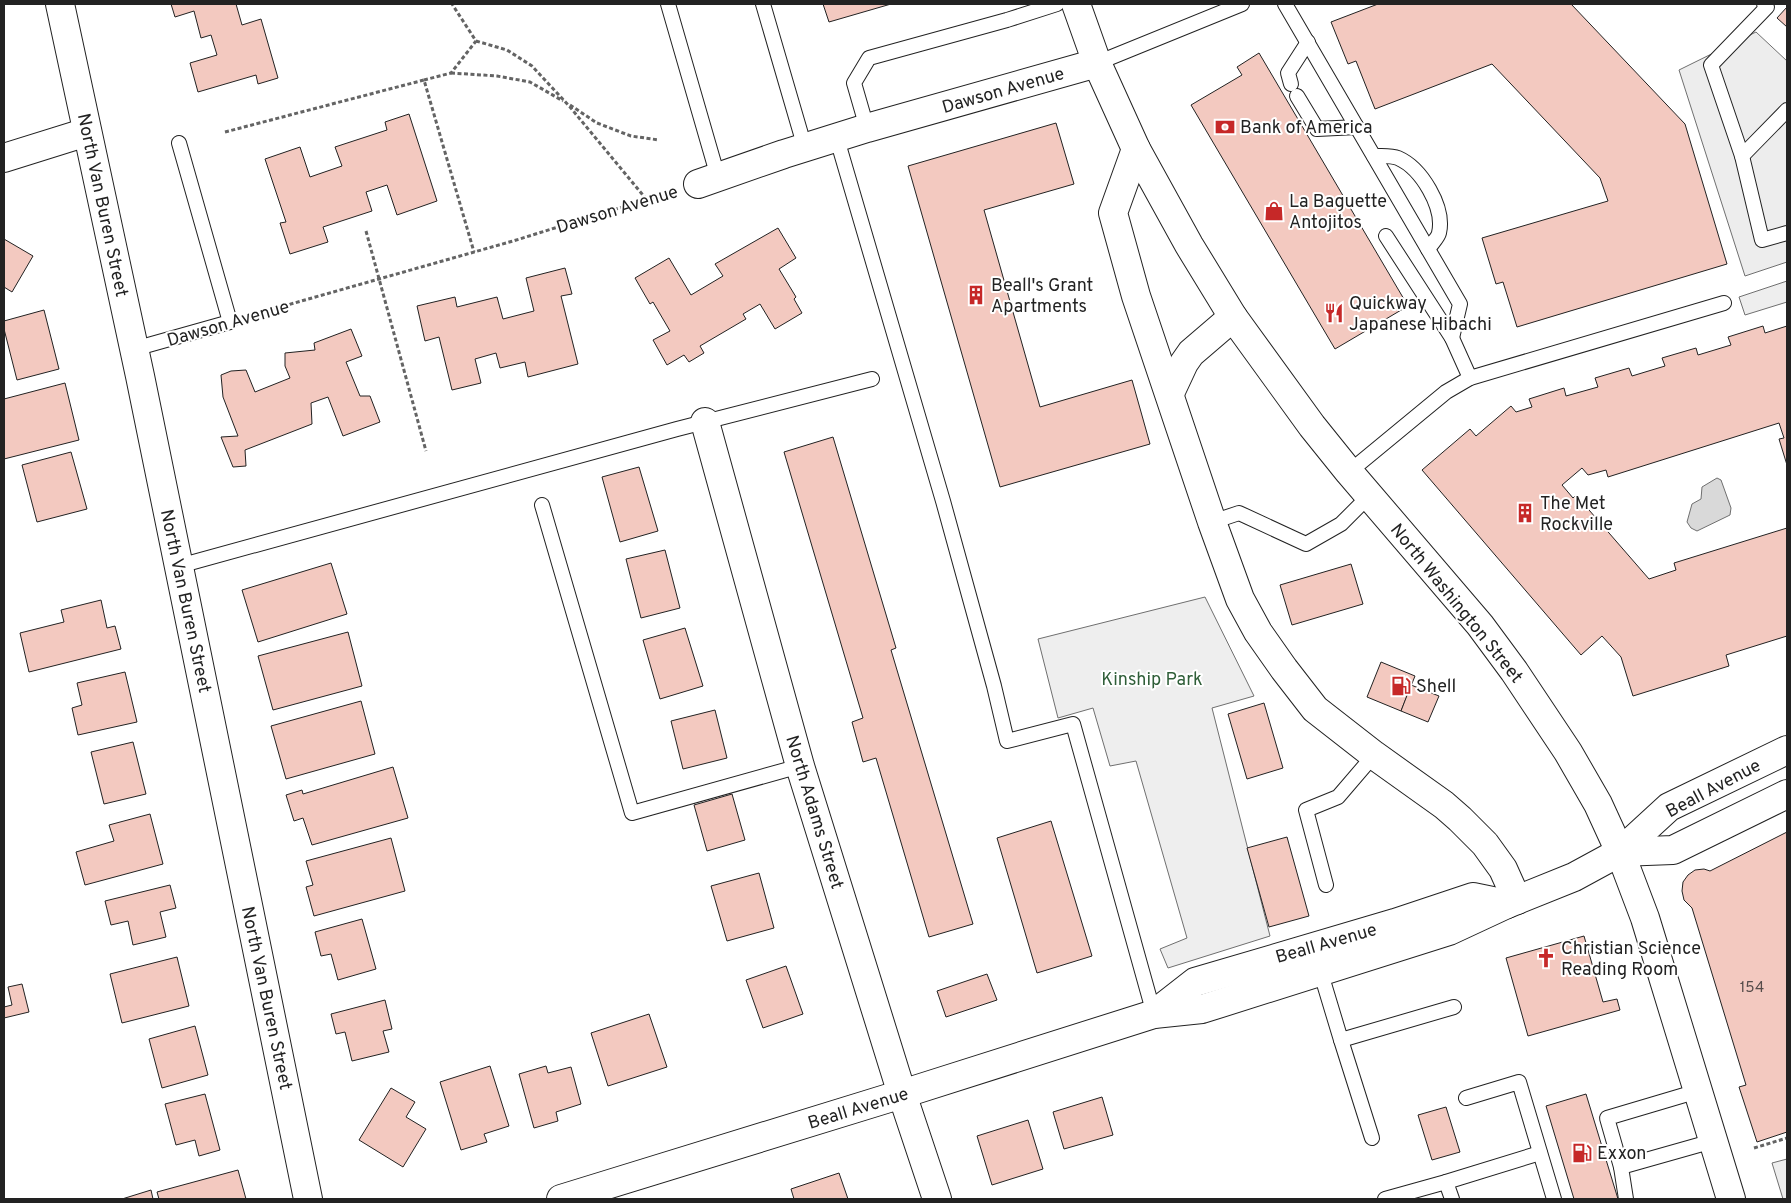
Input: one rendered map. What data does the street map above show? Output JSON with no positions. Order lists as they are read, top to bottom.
{
  "streets": {
    "street": [
      "Dawson Avenue",
      "North Van Buren Street",
      "North Washington Street",
      "Beall Avenue",
      "North Adams Street"
    ]
  },
  "crossings": [
    ["Dawson Avenue", "North Van Buren Street"],
    ["Dawson Avenue", "North Washington Street"],
    ["North Washington Street", "Beall Avenue"],
    ["Beall Avenue", "North Adams Street"]
  ],
  "parks": ["Kinship Park"],
  "places": {
    "bank": ["Bank of America"],
    "shop": ["La Baguette Antojitos"],
    "building": ["Beall's Grant Apartments", "The Met Rockville"],
    "restaurant": ["Quickway Japanese Hibachi"],
    "fuel station": ["Shell", "Exxon"],
    "church": ["Christian Science Reading Room"]
  },
  "house_numbers": ["154"]
}
